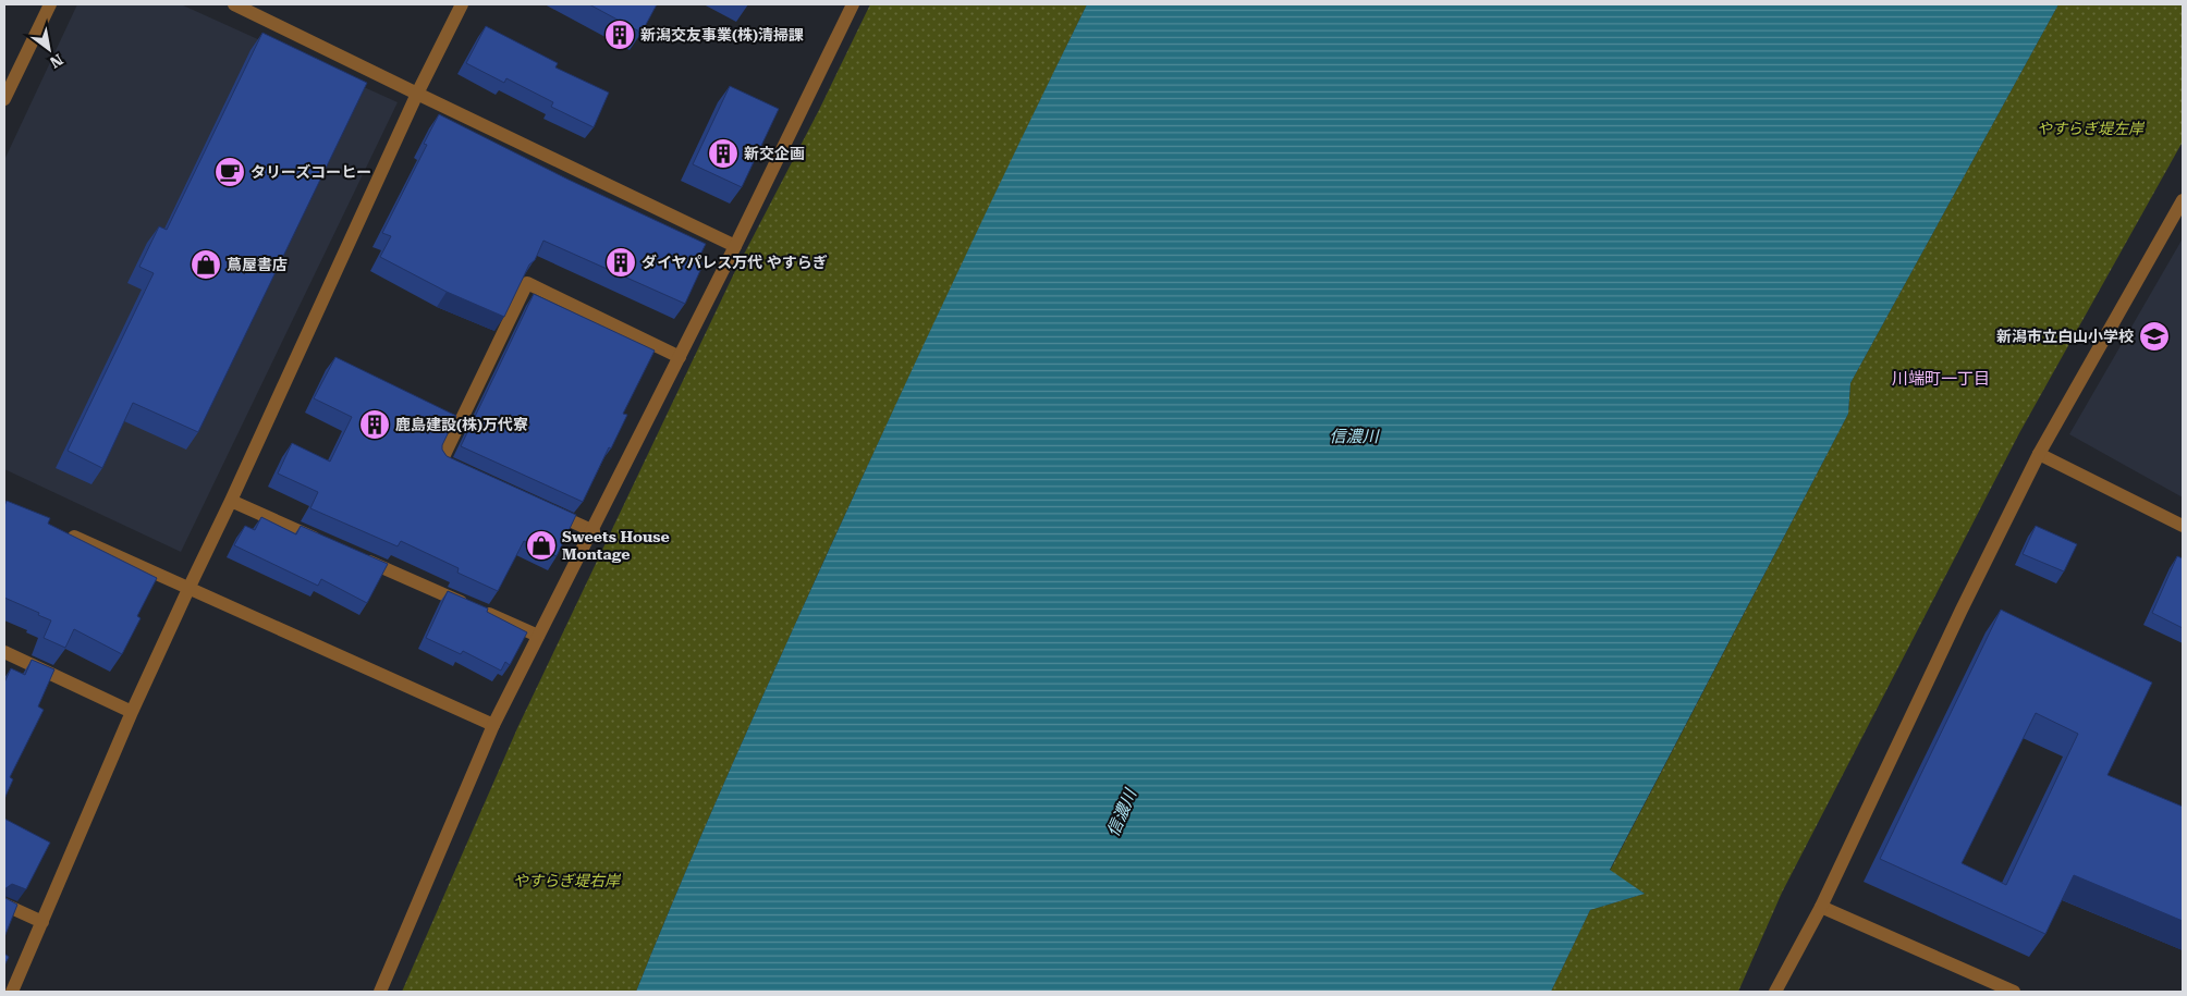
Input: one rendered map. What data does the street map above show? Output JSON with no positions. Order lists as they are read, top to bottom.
{
  "districts": ["川端町一丁目"],
  "water": ["信濃川"],
  "parks": ["やすらぎ堤左岸", "やすらぎ堤右岸"],
  "places": {
    "building": [
      "新潟交友事業(株)清掃課",
      "新交企画",
      "ダイヤパレス万代 やすらぎ",
      "鹿島建設(株)万代寮"
    ],
    "cafe": ["タリーズコーヒー"],
    "shop": ["蔦屋書店", "Sweets House Montage"],
    "school or university": ["新潟市立白山小学校"]
  },
  "north": "bottom right"
}
